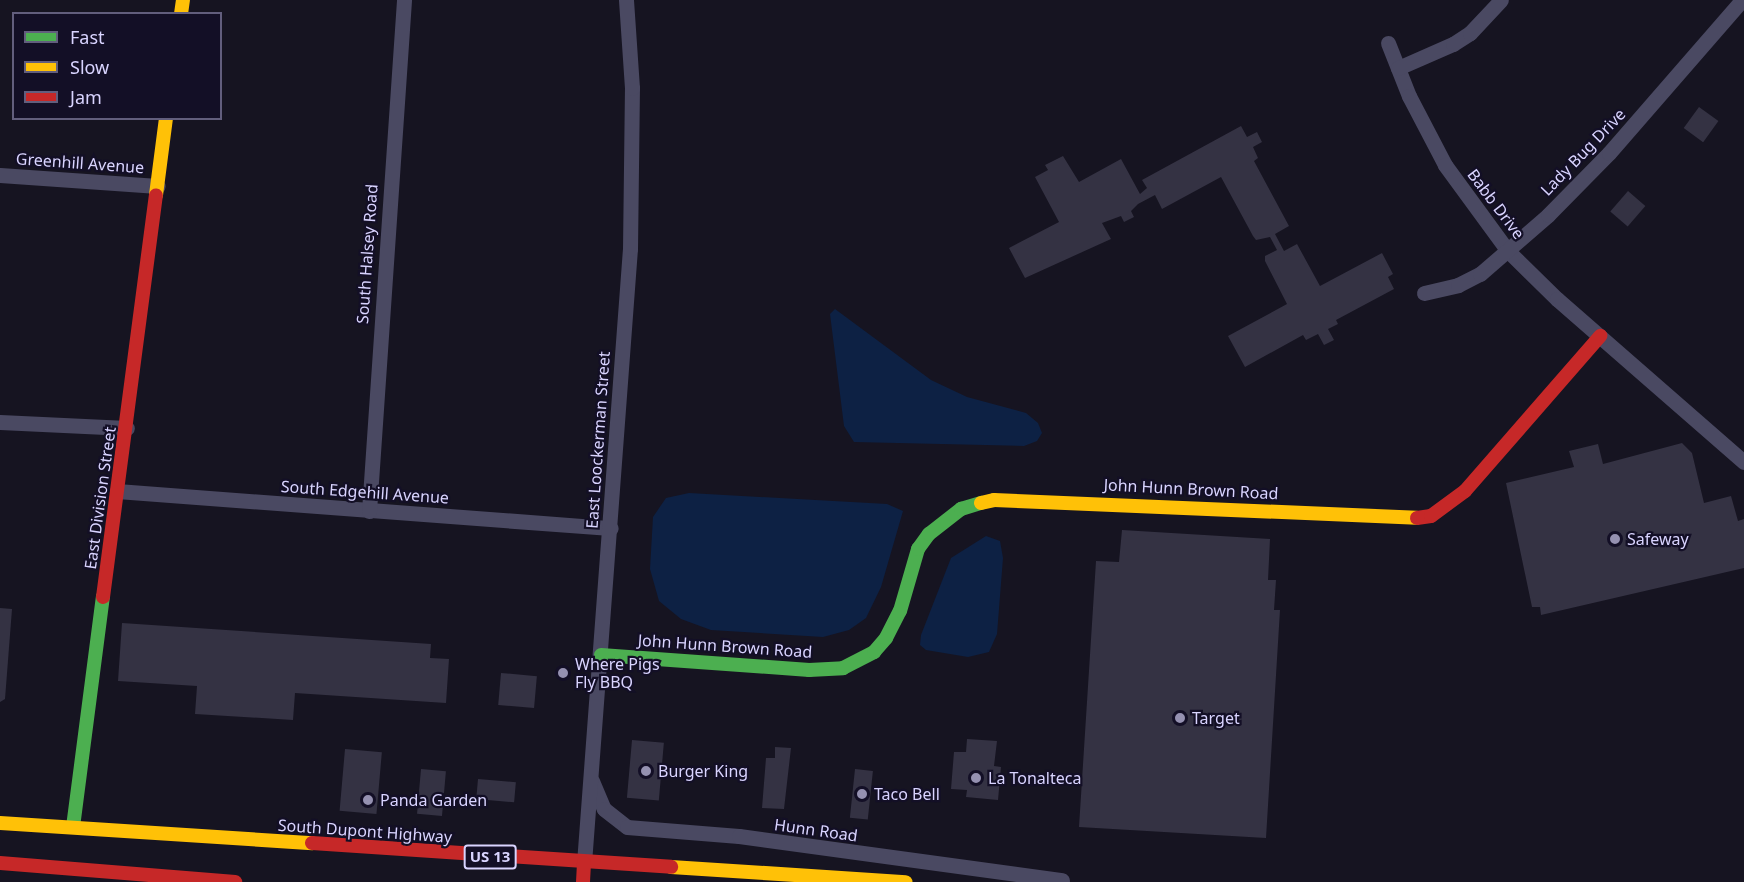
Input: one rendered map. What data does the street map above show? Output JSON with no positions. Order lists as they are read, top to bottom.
{
  "streets": {
    "main road": [
      "East Loockerman Street",
      "John Hunn Brown Road",
      "East Division Street",
      "South Dupont Highway",
      "US 13"
    ],
    "street": [
      "Lady Bug Drive",
      "Greenhill Avenue",
      "Babb Drive",
      "South Halsey Road",
      "South Edgehill Avenue",
      "Hunn Road"
    ]
  },
  "crossings": [
    ["Lady Bug Drive", "Babb Drive"],
    ["Greenhill Avenue", "East Division Street"],
    ["Babb Drive", "John Hunn Brown Road"],
    ["South Halsey Road", "South Edgehill Avenue"],
    ["East Loockerman Street", "John Hunn Brown Road"],
    ["East Loockerman Street", "South Edgehill Avenue"],
    ["East Loockerman Street", "Hunn Road"],
    ["East Loockerman Street", "South Dupont Highway"],
    ["South Edgehill Avenue", "East Division Street"],
    ["East Division Street", "South Dupont Highway"],
    ["East Division Street", "US 13"],
    ["South Dupont Highway", "US 13"]
  ],
  "places": [
    "Safeway",
    "Where Pigs Fly BBQ",
    "Target",
    "Burger King",
    "La Tonalteca",
    "Taco Bell",
    "Panda Garden"
  ],
  "legend": ["Fast", "Slow", "Jam"]
}
